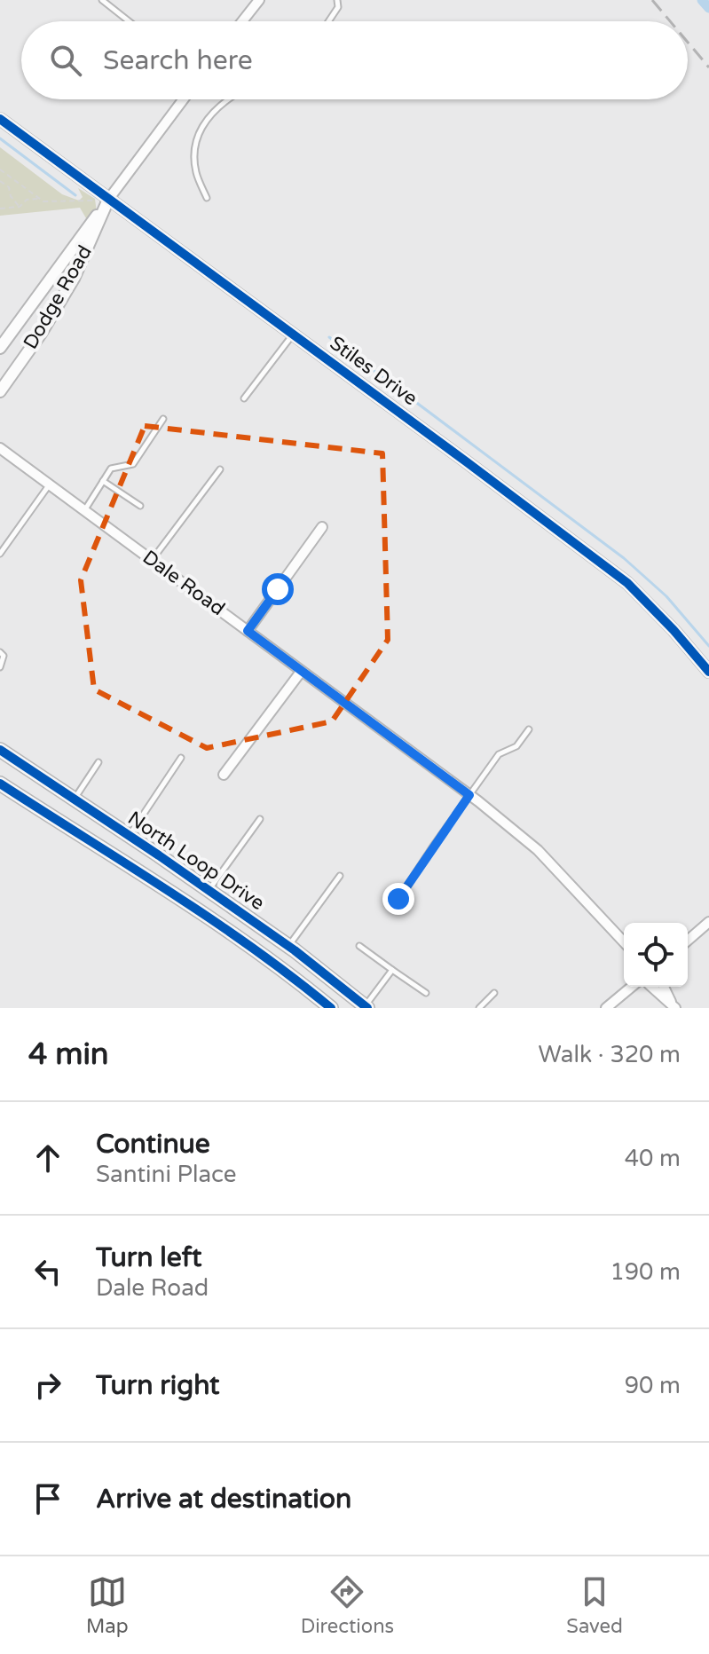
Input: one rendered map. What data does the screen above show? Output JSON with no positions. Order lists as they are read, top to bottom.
{
  "streets": {
    "main road": ["North Loop Drive"],
    "street": ["Dodge Road", "Stiles Drive", "Dale Road"]
  },
  "crossings": [
    ["Dodge Road", "Stiles Drive"]
  ],
  "page": {
    "search": "Search here",
    "heading": ["4 min", "Walk · 320 m"],
    "list": [
      ["Continue", "Santini Place", "40 m"],
      ["Turn left", "Dale Road", "190 m"],
      ["Turn right", "90 m"],
      "Arrive at destination"
    ],
    "nav": ["Map", "Directions", "Saved"]
  }
}
